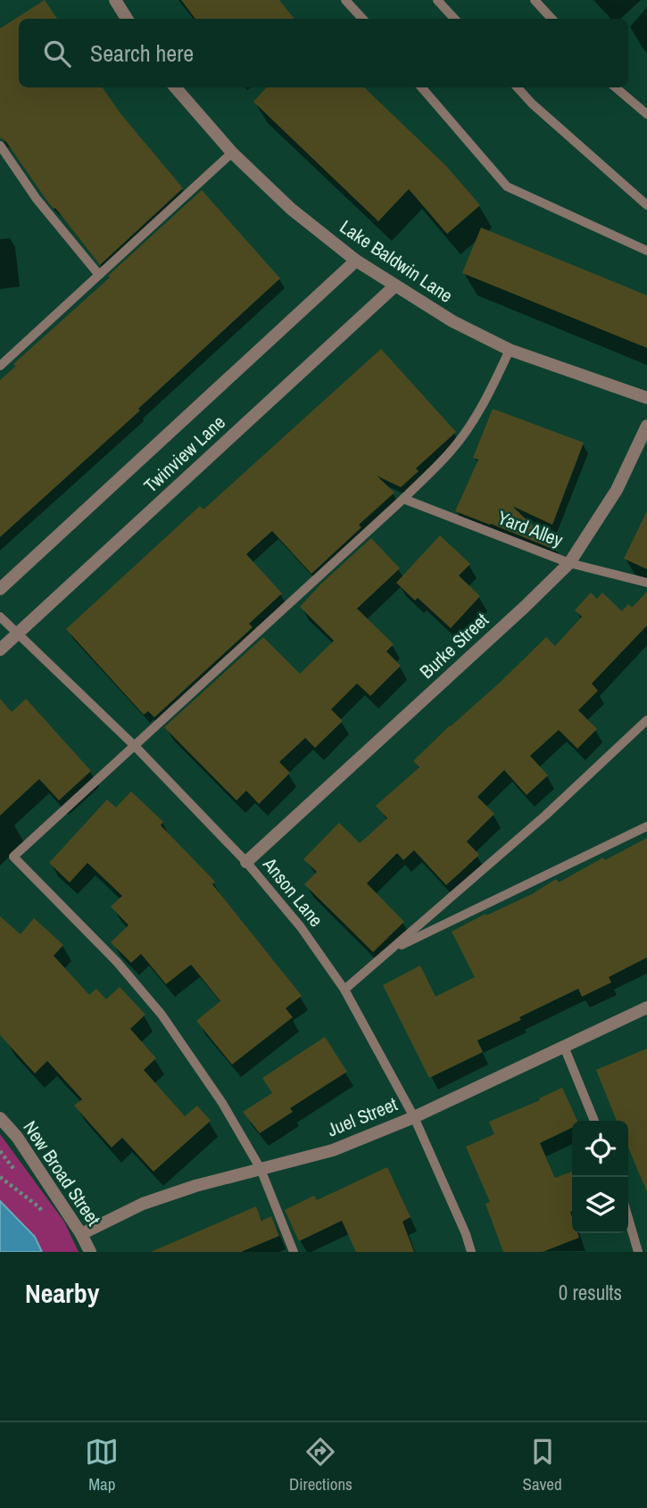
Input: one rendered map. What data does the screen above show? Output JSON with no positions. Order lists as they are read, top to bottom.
{
  "streets": {
    "street": [
      "Lake Baldwin Lane",
      "Twinview Lane",
      "Burke Street",
      "Juel Street",
      "New Broad Street"
    ],
    "lane": ["Yard Alley", "Anson Lane"]
  },
  "crossings": [
    ["Lake Baldwin Lane", "Twinview Lane"],
    ["Twinview Lane", "Anson Lane"],
    ["Yard Alley", "Burke Street"],
    ["Burke Street", "Anson Lane"],
    ["Anson Lane", "Juel Street"],
    ["Juel Street", "New Broad Street"]
  ],
  "page": {
    "search": "Search here",
    "heading": ["Nearby", "0 results"],
    "nav": ["Map", "Directions", "Saved"]
  }
}
